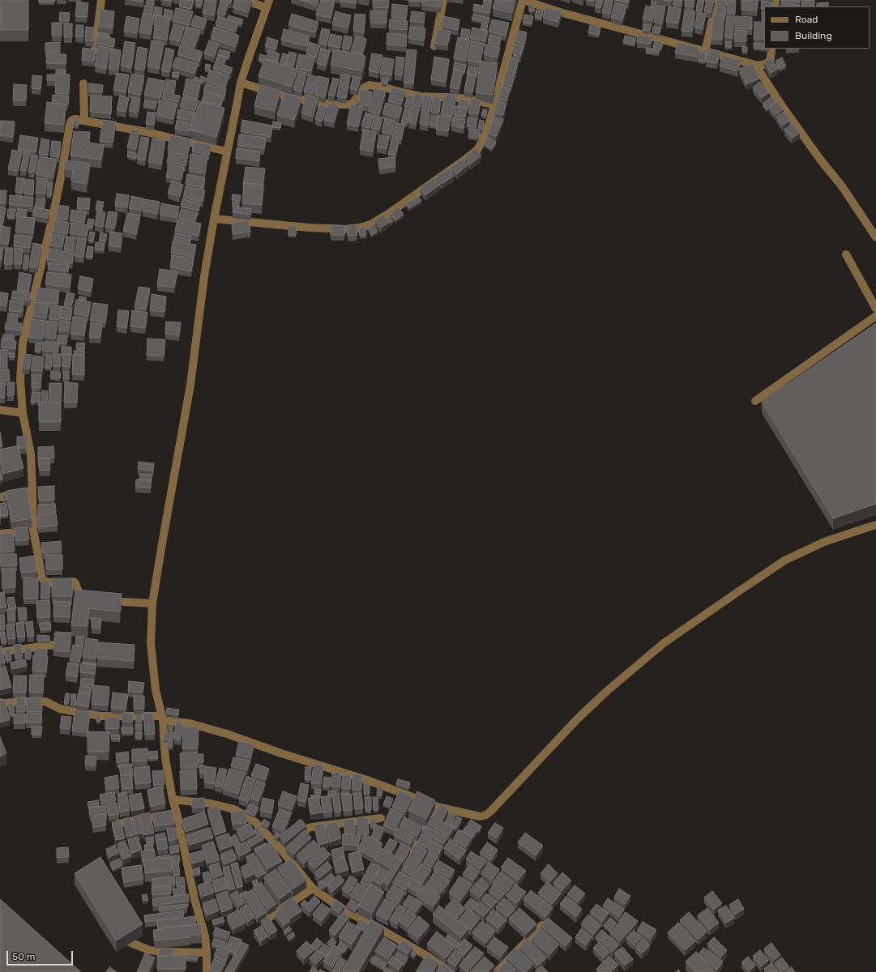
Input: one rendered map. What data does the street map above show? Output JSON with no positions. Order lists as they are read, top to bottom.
{
  "legend": ["Road", "Building"],
  "scale_bar": "50 m"
}
